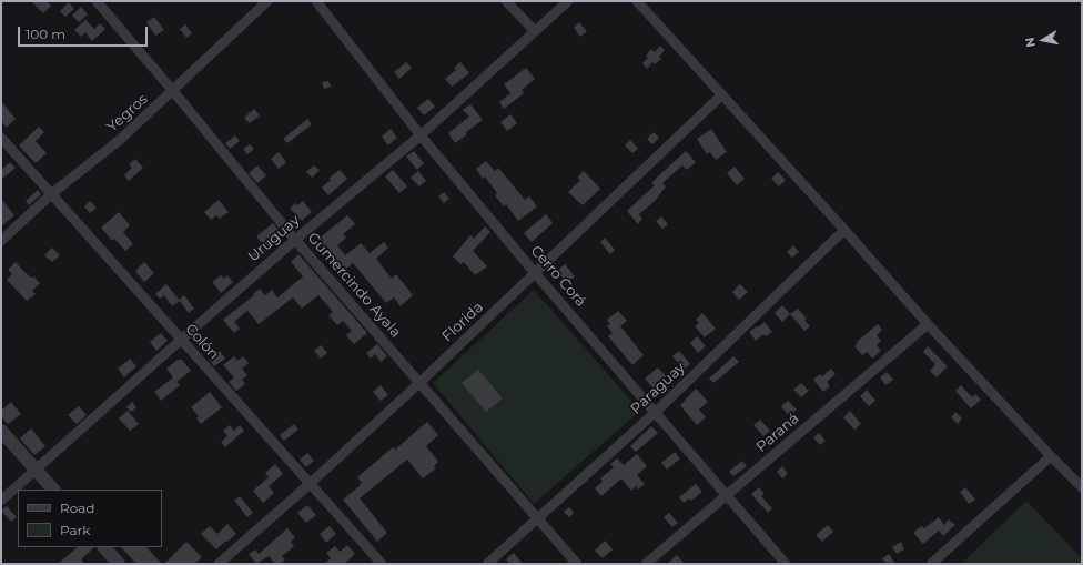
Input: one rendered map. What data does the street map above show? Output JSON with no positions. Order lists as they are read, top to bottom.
{
  "streets": {
    "street": [
      "Yegros",
      "Uruguay",
      "Cerro Corá",
      "Gumercindo Ayala",
      "Florida",
      "Colón",
      "Paraguay",
      "Paraná"
    ]
  },
  "crossings": [
    ["Yegros", "Gumercindo Ayala"],
    ["Yegros", "Colón"],
    ["Uruguay", "Cerro Corá"],
    ["Uruguay", "Gumercindo Ayala"],
    ["Uruguay", "Colón"],
    ["Cerro Corá", "Florida"],
    ["Cerro Corá", "Paraguay"],
    ["Cerro Corá", "Paraná"],
    ["Gumercindo Ayala", "Florida"],
    ["Gumercindo Ayala", "Paraguay"],
    ["Florida", "Colón"]
  ],
  "legend": ["Road", "Park"],
  "scale_bar": "100 m",
  "north": "left"
}
